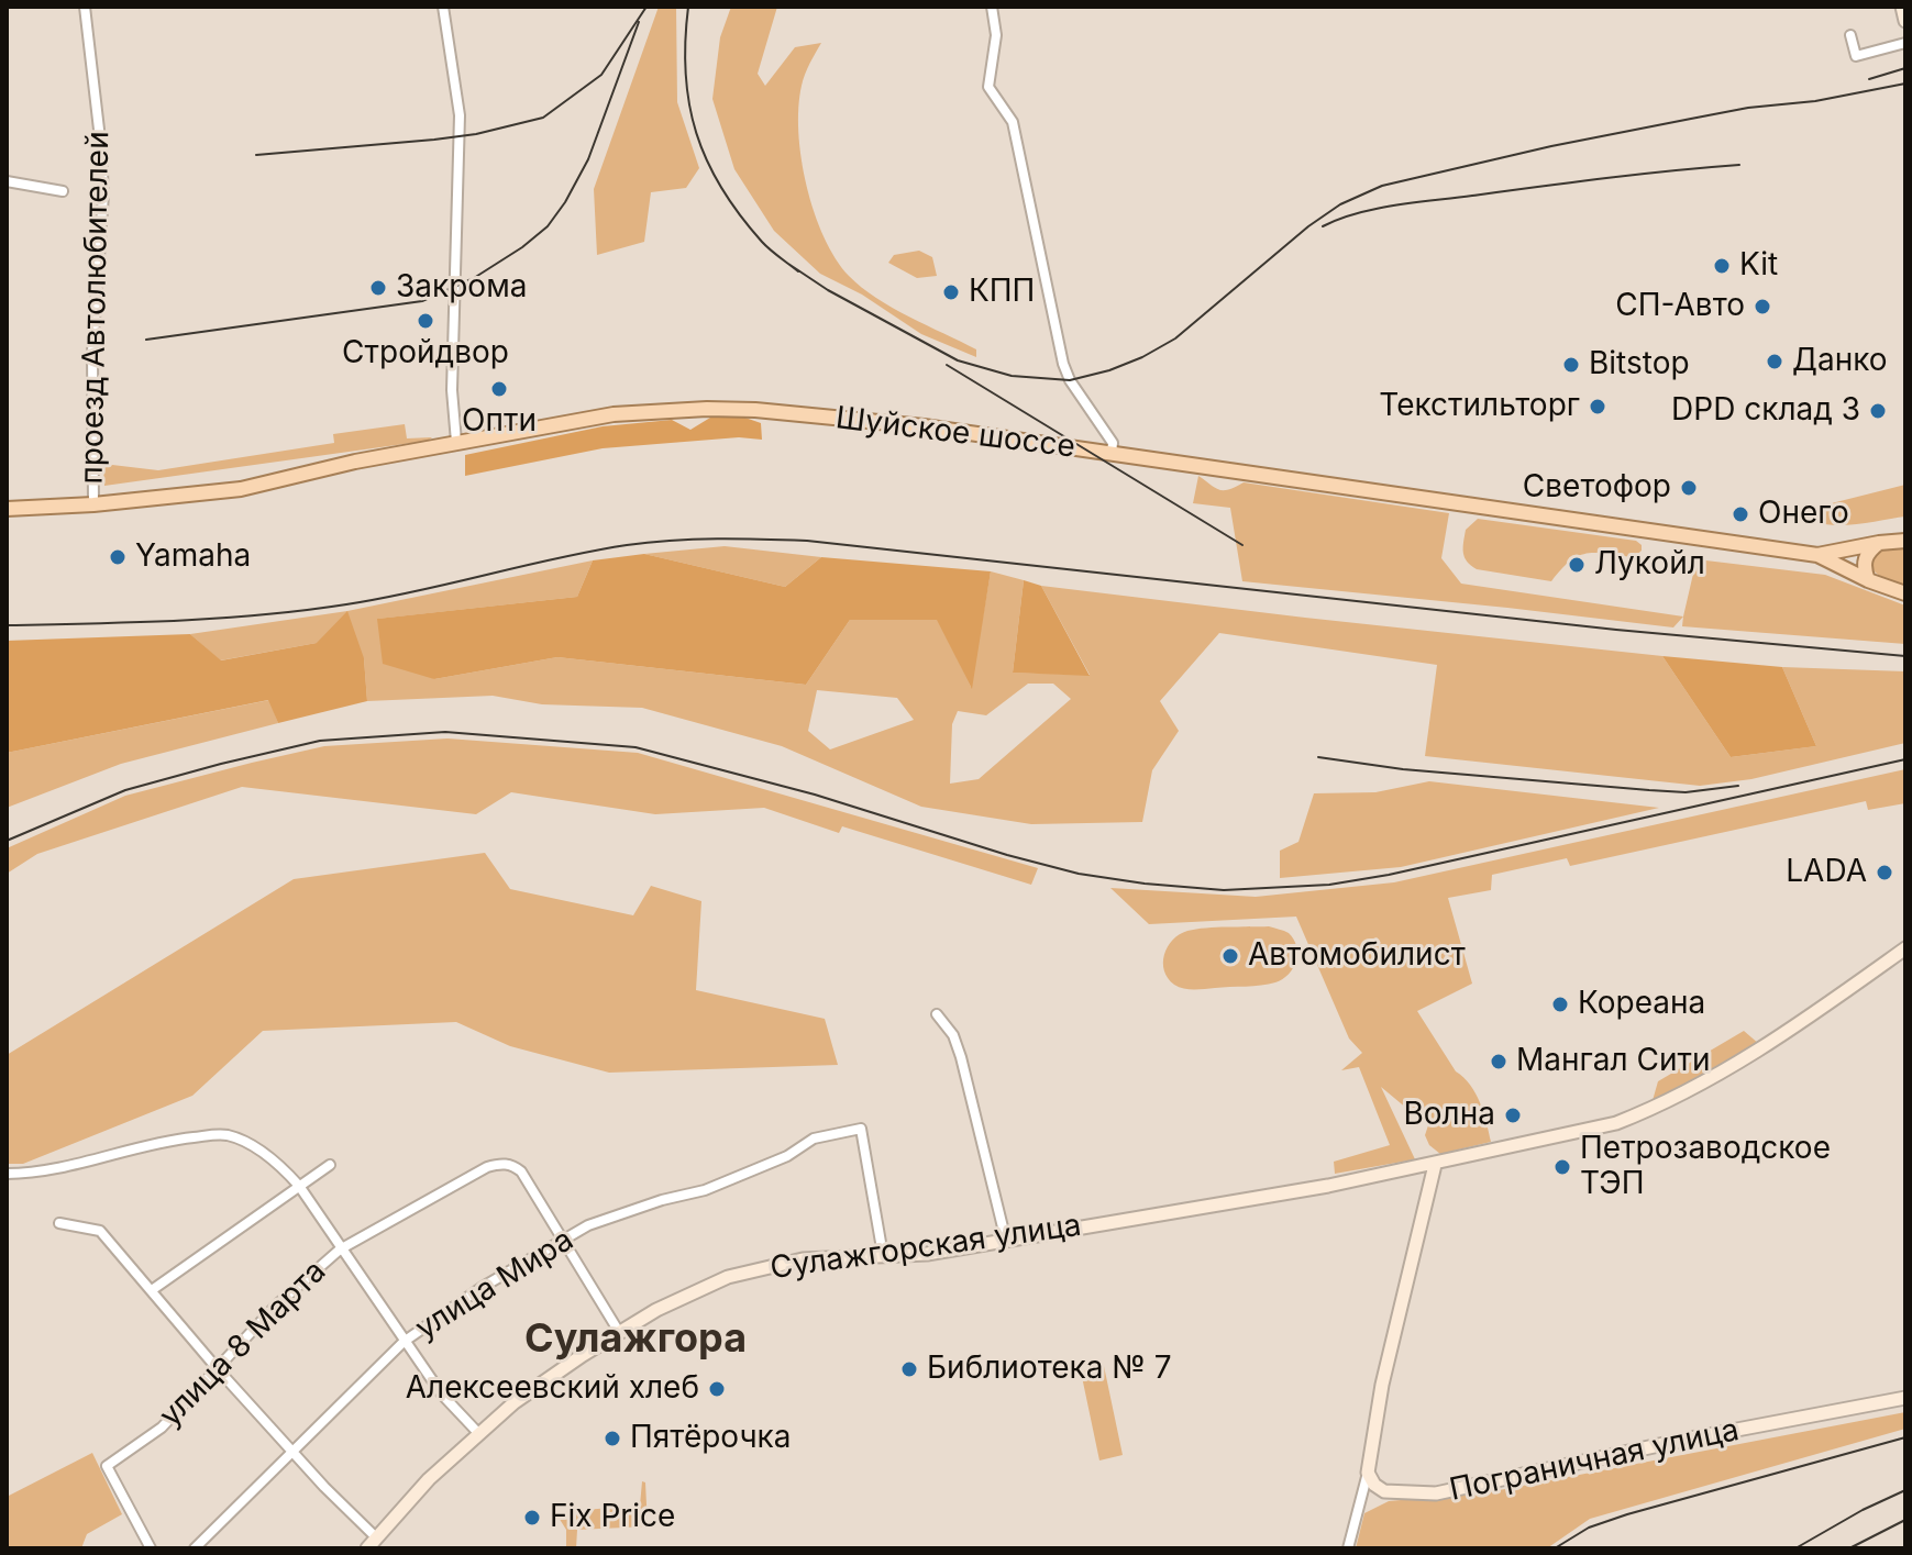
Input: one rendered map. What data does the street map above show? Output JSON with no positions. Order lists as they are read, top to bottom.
{
  "streets": {
    "main road": ["Шуйское шоссе", "Сулажгорская улица", "Пограничная улица"],
    "street": ["проезд Автолюбителей", "улица Мира", "улица 8 Марта"]
  },
  "crossings": [
    ["проезд Автолюбителей", "Шуйское шоссе"],
    ["Сулажгорская улица", "улица Мира"],
    ["улица Мира", "улица 8 Марта"]
  ],
  "districts": ["Сулажгора"],
  "places": [
    "Kit",
    "Закрома",
    "КПП",
    "СП-Авто",
    "Стройдвор",
    "Данко",
    "Bitstop",
    "Опти",
    "Текстильторг",
    "DPD склад 3",
    "Светофор",
    "Онего",
    "Yamaha",
    "Лукойл",
    "LADA",
    "Автомобилист",
    "Кореана",
    "Мангал Сити",
    "Волна",
    "Петрозаводское ТЭП",
    "Библиотека № 7",
    "Алексеевский хлеб",
    "Пятёрочка",
    "Fix Price"
  ]
}
